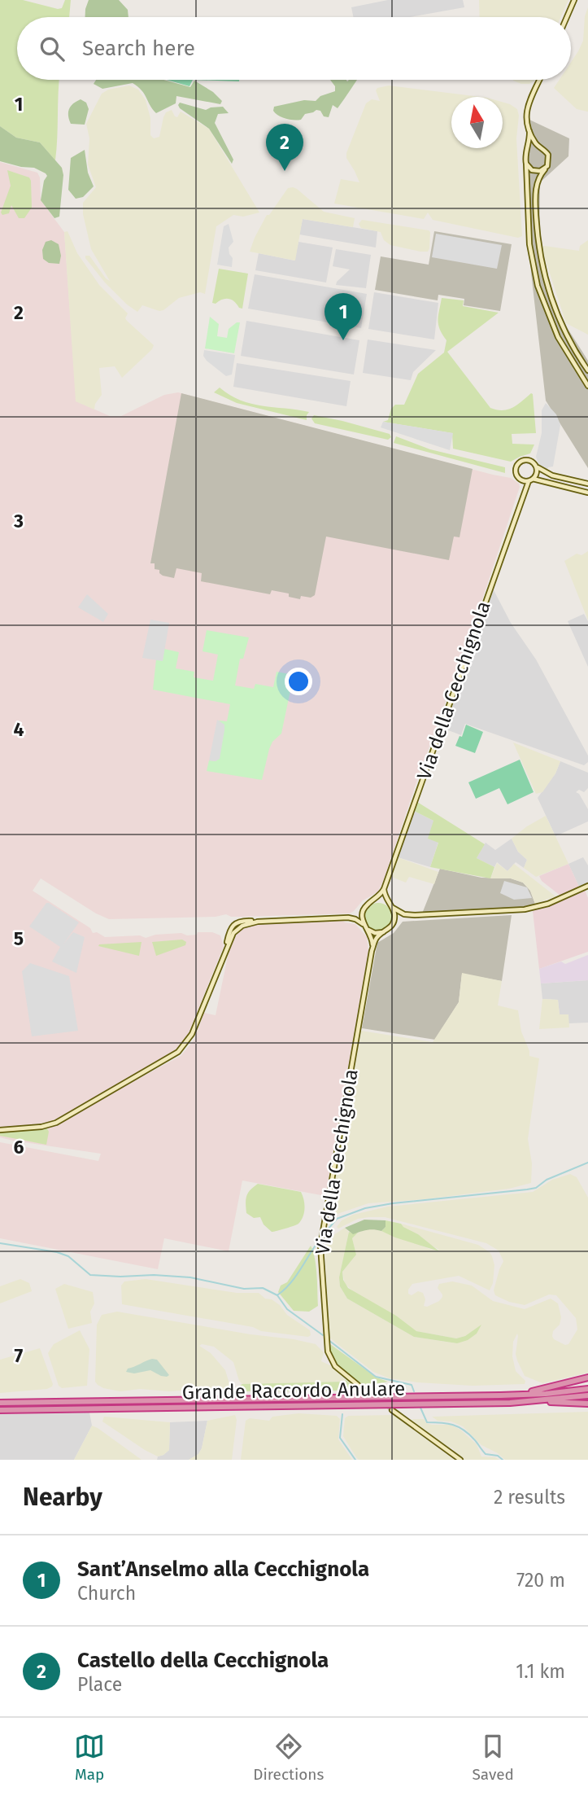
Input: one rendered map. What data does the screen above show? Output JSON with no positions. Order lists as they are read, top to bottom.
{
  "streets": {
    "highway": ["Grande Raccordo Anulare"],
    "street": ["Via della Cecchignola"]
  },
  "north": "top",
  "page": {
    "search": "Search here",
    "pins": ["2", "1"],
    "heading": ["Nearby", "2 results"],
    "list": [
      {
        "mark": "1",
        "name": "Sant’Anselmo alla Cecchignola",
        "note": "Church",
        "value": "720 m"
      },
      {
        "mark": "2",
        "name": "Castello della Cecchignola",
        "note": "Place",
        "value": "1.1 km"
      }
    ],
    "nav": ["Map", "Directions", "Saved"]
  },
  "grid": {
    "rows": [
      "1",
      "2",
      "3",
      "4",
      "5",
      "6",
      "7"
    ]
  }
}
